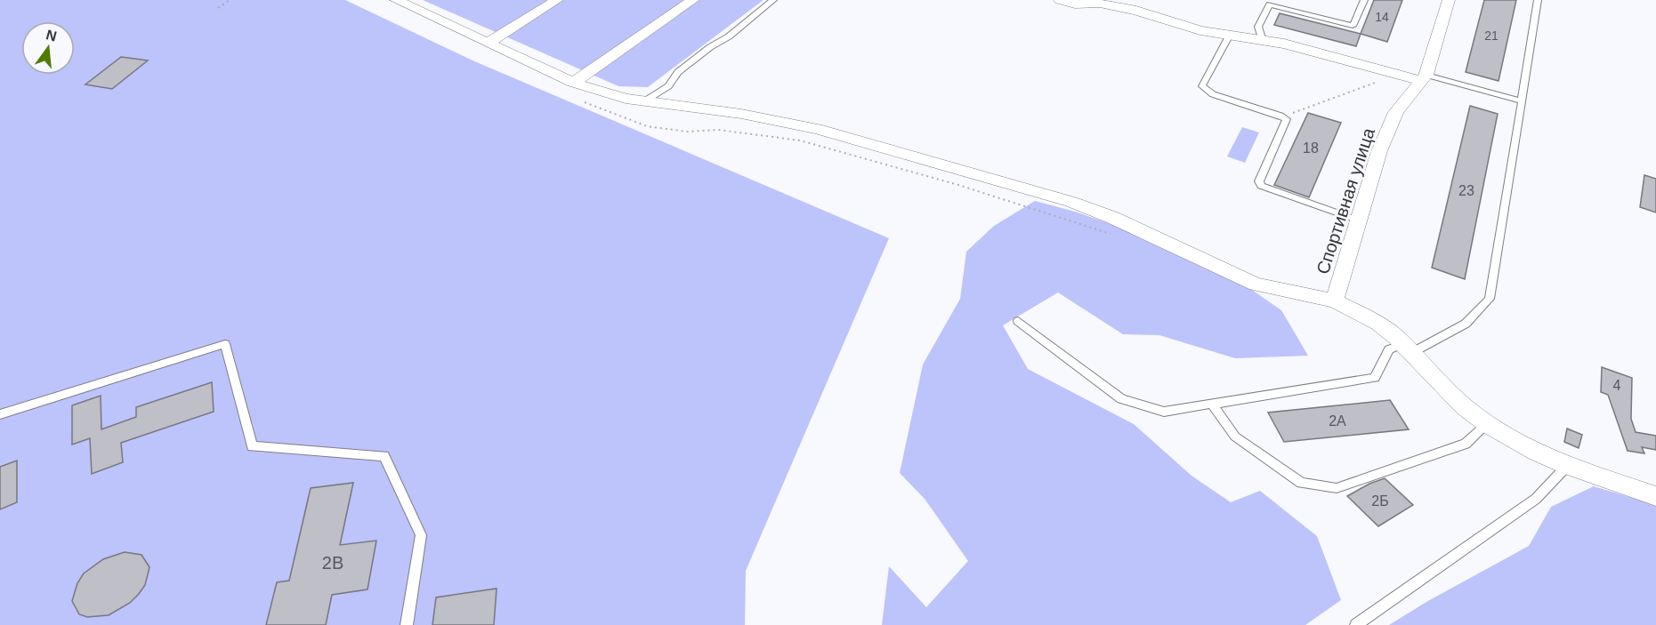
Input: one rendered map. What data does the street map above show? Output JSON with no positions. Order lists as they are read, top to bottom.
{
  "streets": {
    "street": ["Спортивная улица"]
  },
  "house_numbers": [
    "14",
    "21",
    "18",
    "23",
    "4",
    "2А",
    "2Б",
    "2В"
  ],
  "north": "top"
}
